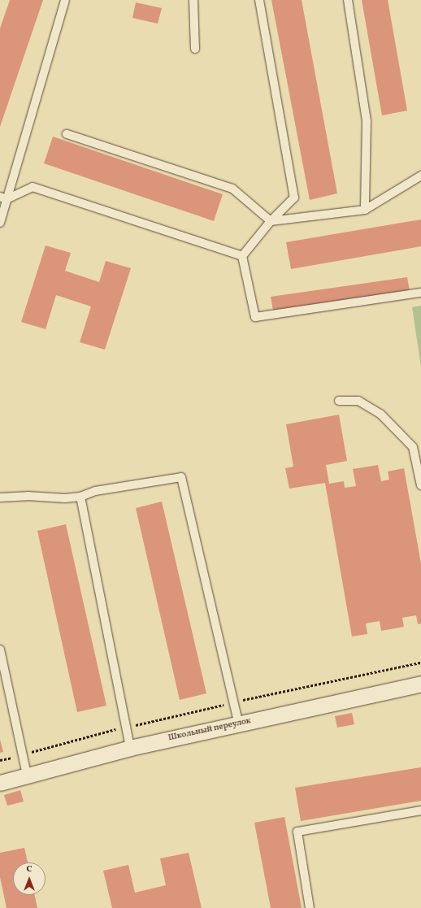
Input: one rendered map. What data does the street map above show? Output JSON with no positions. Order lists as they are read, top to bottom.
{
  "streets": {
    "street": ["Школьный переулок"]
  },
  "north": "top"
}
